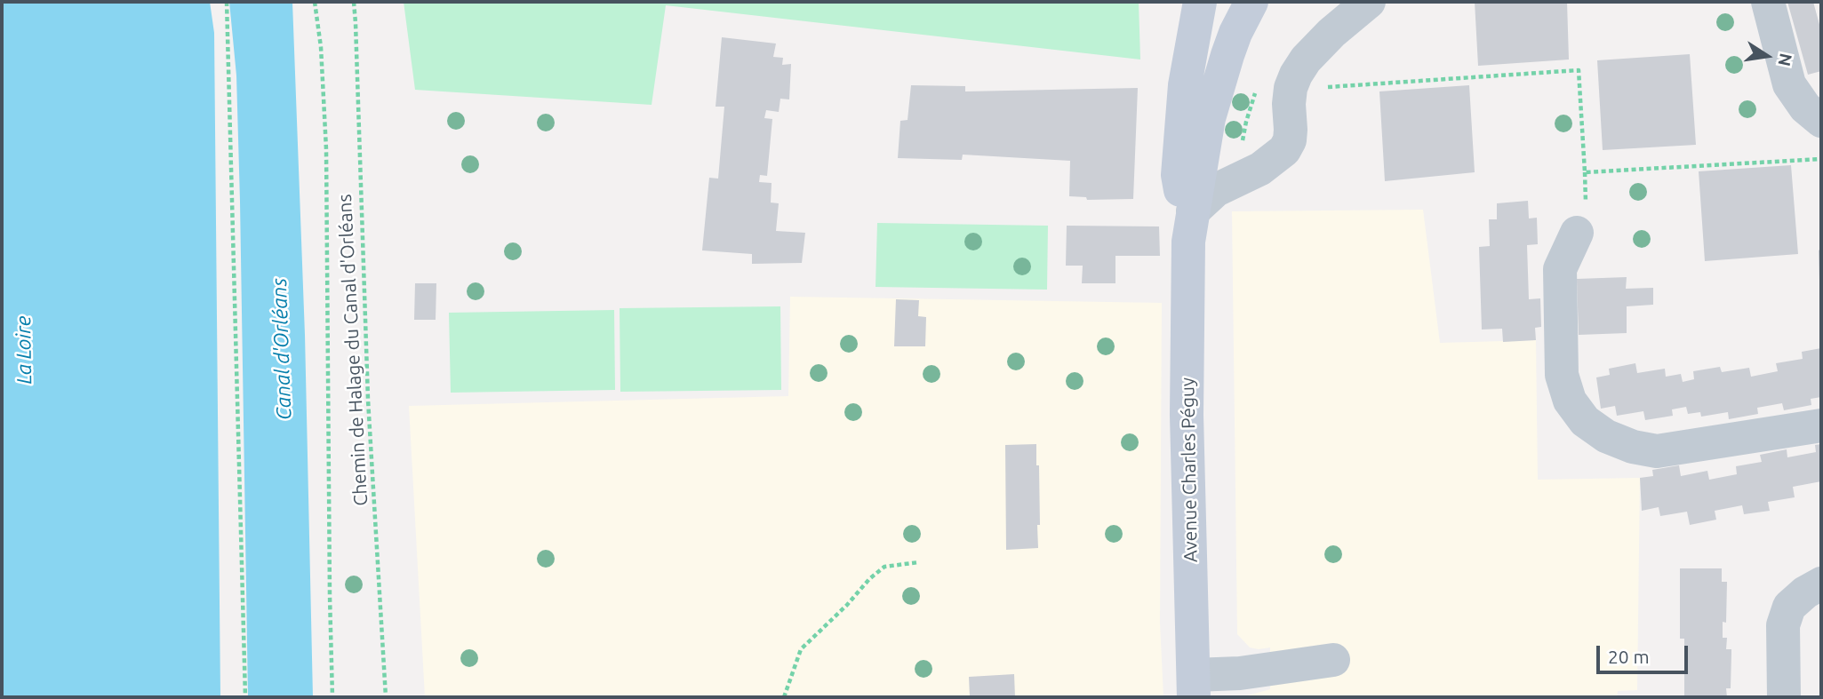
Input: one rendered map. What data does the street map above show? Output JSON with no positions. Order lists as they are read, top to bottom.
{
  "streets": {
    "main road": ["Avenue Charles Péguy"],
    "path": ["Chemin de Halage du Canal d'Orléans"]
  },
  "water": ["Canal d'Orléans", "La Loire"],
  "scale_bar": "20 m",
  "north": "right"
}
